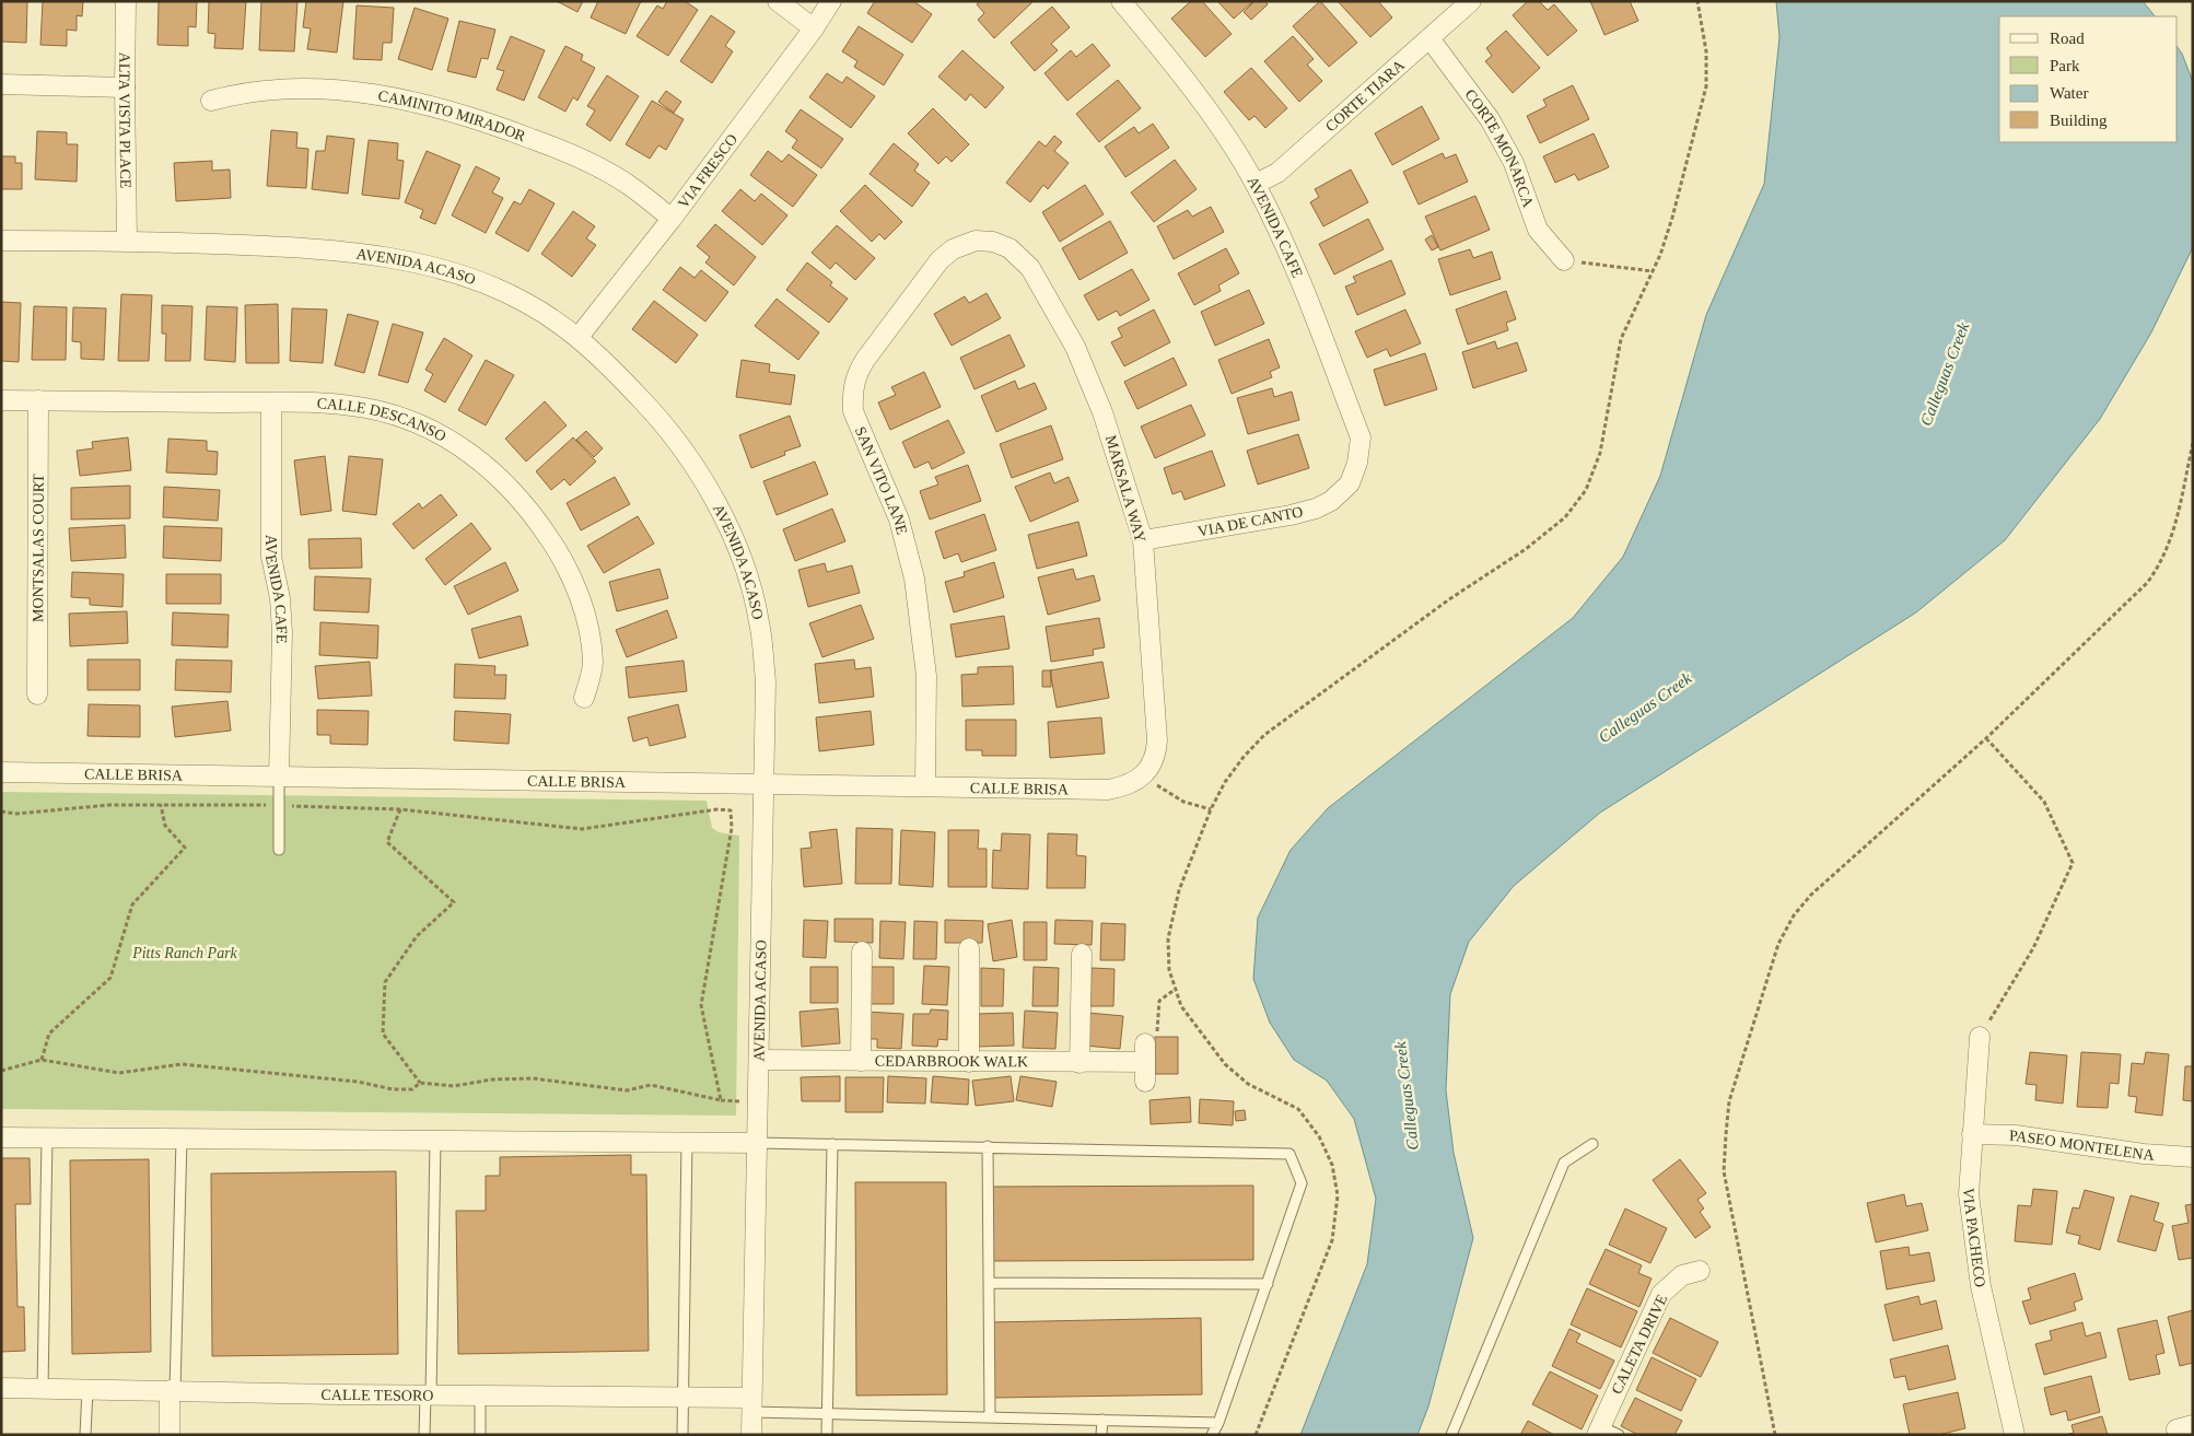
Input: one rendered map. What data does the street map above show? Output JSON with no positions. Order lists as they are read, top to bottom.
{
  "streets": {
    "street": [
      "CORTE TIARA",
      "CAMINITO MIRADOR",
      "ALTA VISTA PLACE",
      "CORTE MONARCA",
      "VIA FRESCO",
      "AVENIDA CAFE",
      "AVENIDA ACASO",
      "CALLE DESCANSO",
      "SAN VITO LANE",
      "MARSALA WAY",
      "VIA DE CANTO",
      "MONTSALAS COURT",
      "CALLE BRISA",
      "CEDARBROOK WALK",
      "PASEO MONTELENA",
      "VIA PACHECO",
      "CALETA DRIVE",
      "CALLE TESORO"
    ]
  },
  "crossings": [
    ["CORTE TIARA", "CORTE MONARCA"],
    ["CORTE TIARA", "AVENIDA CAFE"],
    ["CAMINITO MIRADOR", "VIA FRESCO"],
    ["ALTA VISTA PLACE", "AVENIDA ACASO"],
    ["VIA FRESCO", "AVENIDA ACASO"],
    ["AVENIDA CAFE", "CALLE DESCANSO"],
    ["AVENIDA CAFE", "VIA DE CANTO"],
    ["AVENIDA CAFE", "CALLE BRISA"],
    ["AVENIDA ACASO", "CALLE BRISA"],
    ["AVENIDA ACASO", "CEDARBROOK WALK"],
    ["AVENIDA ACASO", "CALLE TESORO"],
    ["CALLE DESCANSO", "MONTSALAS COURT"],
    ["SAN VITO LANE", "MARSALA WAY"],
    ["SAN VITO LANE", "CALLE BRISA"],
    ["MARSALA WAY", "VIA DE CANTO"],
    ["MARSALA WAY", "CALLE BRISA"],
    ["PASEO MONTELENA", "VIA PACHECO"]
  ],
  "water": ["Calleguas Creek"],
  "parks": ["Pitts Ranch Park"],
  "legend": [
    "Road",
    "Park",
    "Water",
    "Building"
  ]
}
